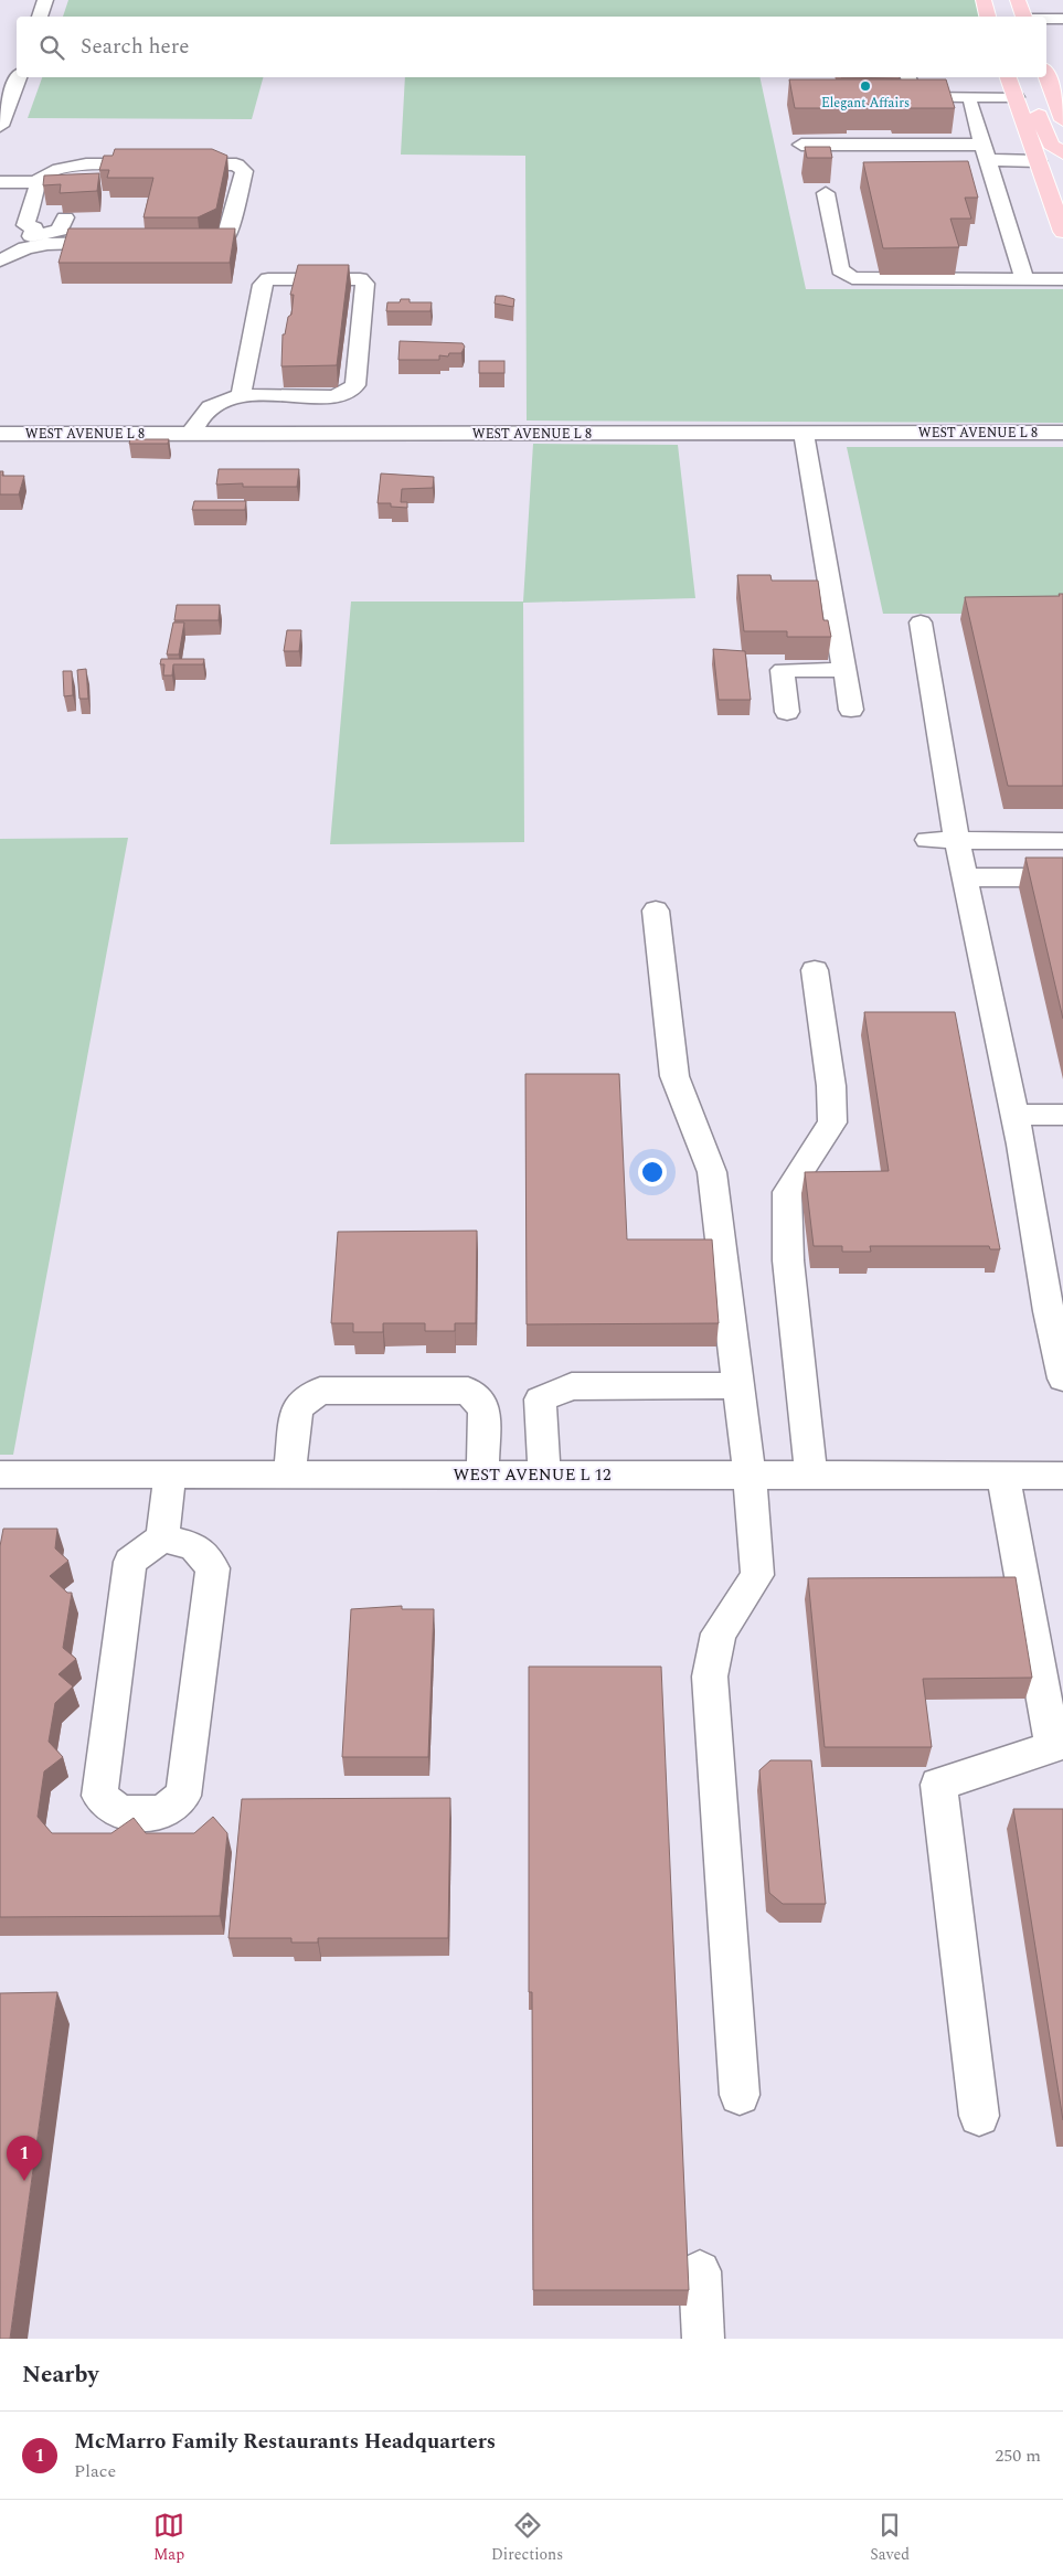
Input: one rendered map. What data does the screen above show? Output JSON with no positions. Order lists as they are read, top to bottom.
{
  "streets": {
    "street": ["WEST AVENUE L 8", "WEST AVENUE L 12"]
  },
  "places": ["Elegant Affairs"],
  "page": {
    "search": "Search here",
    "pins": "1",
    "heading": "Nearby",
    "list": [
      {
        "mark": "1",
        "name": "McMarro Family Restaurants Headquarters",
        "note": "Place",
        "value": "250 m"
      }
    ],
    "nav": ["Map", "Directions", "Saved"]
  }
}
